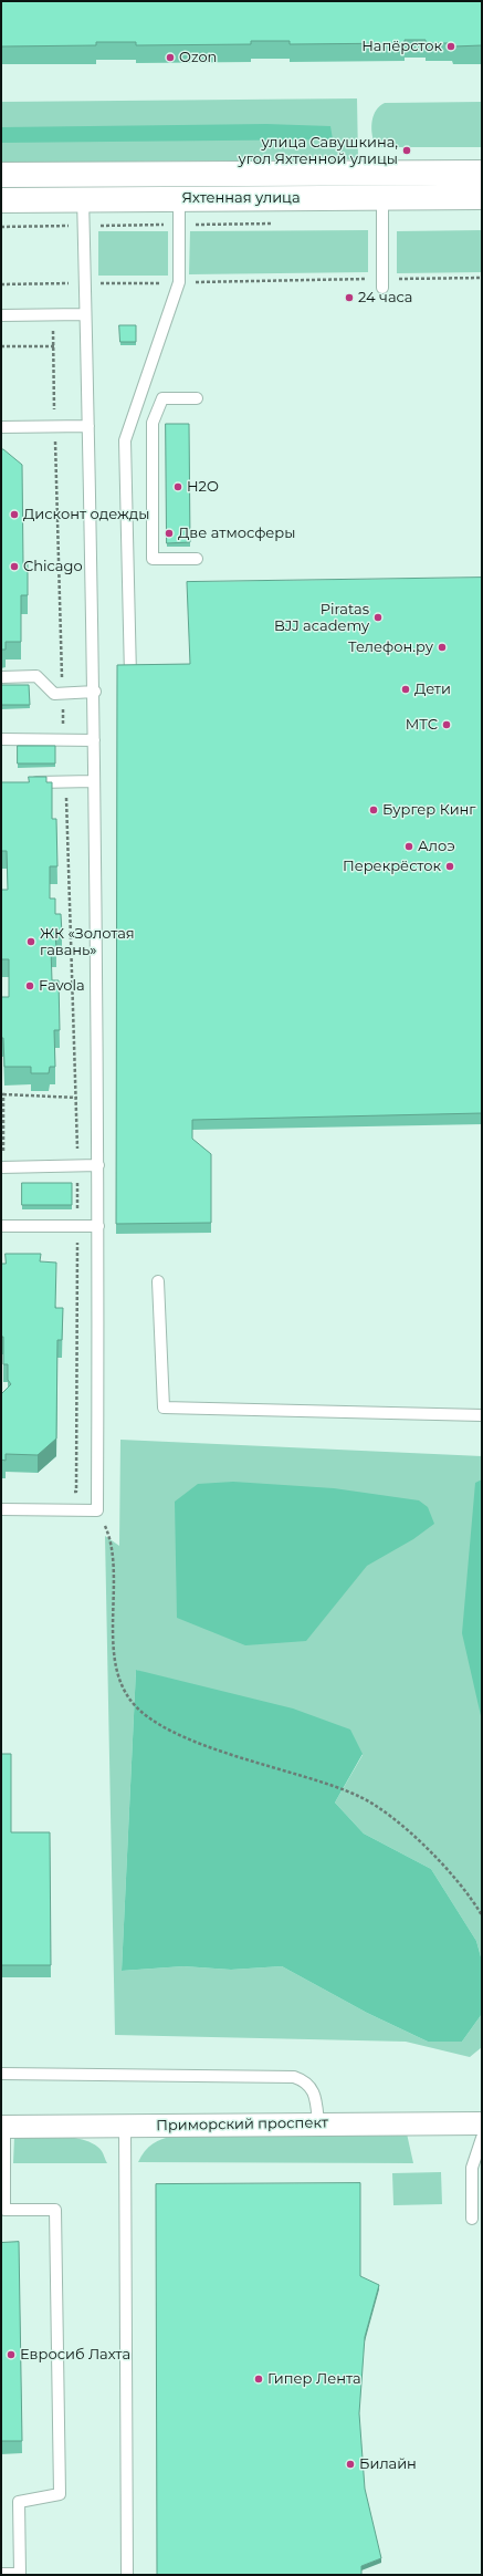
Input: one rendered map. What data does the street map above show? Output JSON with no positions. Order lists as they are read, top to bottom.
{
  "streets": {
    "street": ["Яхтенная улица", "Приморский проспект"]
  },
  "places": [
    "Напёрсток",
    "Ozon",
    "улица Савушкина, угол Яхтенной улицы",
    "24 часа",
    "H2O",
    "Дисконт одежды",
    "Две атмосферы",
    "Chicago",
    "Piratas BJJ academy",
    "Телефон.ру",
    "Дети",
    "МТС",
    "Бургер Кинг",
    "Алоэ",
    "Перекрёсток",
    "ЖК «Золотая гавань»",
    "Favola",
    "Евросиб Лахта",
    "Гипер Лента",
    "Билайн"
  ]
}
